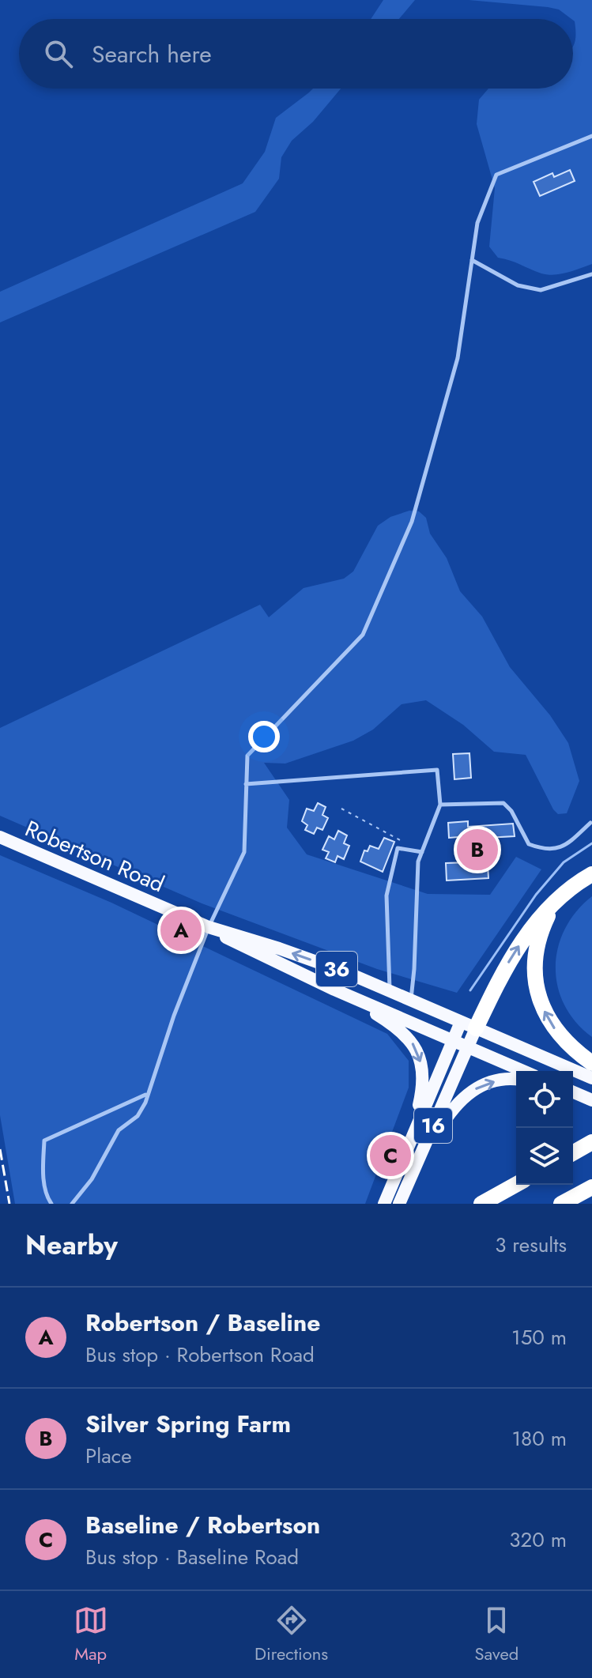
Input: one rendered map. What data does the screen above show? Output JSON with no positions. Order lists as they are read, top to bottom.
{
  "streets": {
    "main road": ["Robertson Road", "36", "16"]
  },
  "crossings": [
    ["Robertson Road", "16"]
  ],
  "page": {
    "search": "Search here",
    "pins": ["B", "A", "C"],
    "heading": ["Nearby", "3 results"],
    "list": [
      {
        "mark": "A",
        "name": "Robertson / Baseline",
        "note": "Bus stop · Robertson Road",
        "value": "150 m"
      },
      {
        "mark": "B",
        "name": "Silver Spring Farm",
        "note": "Place",
        "value": "180 m"
      },
      {
        "mark": "C",
        "name": "Baseline / Robertson",
        "note": "Bus stop · Baseline Road",
        "value": "320 m"
      }
    ],
    "nav": ["Map", "Directions", "Saved"]
  }
}
